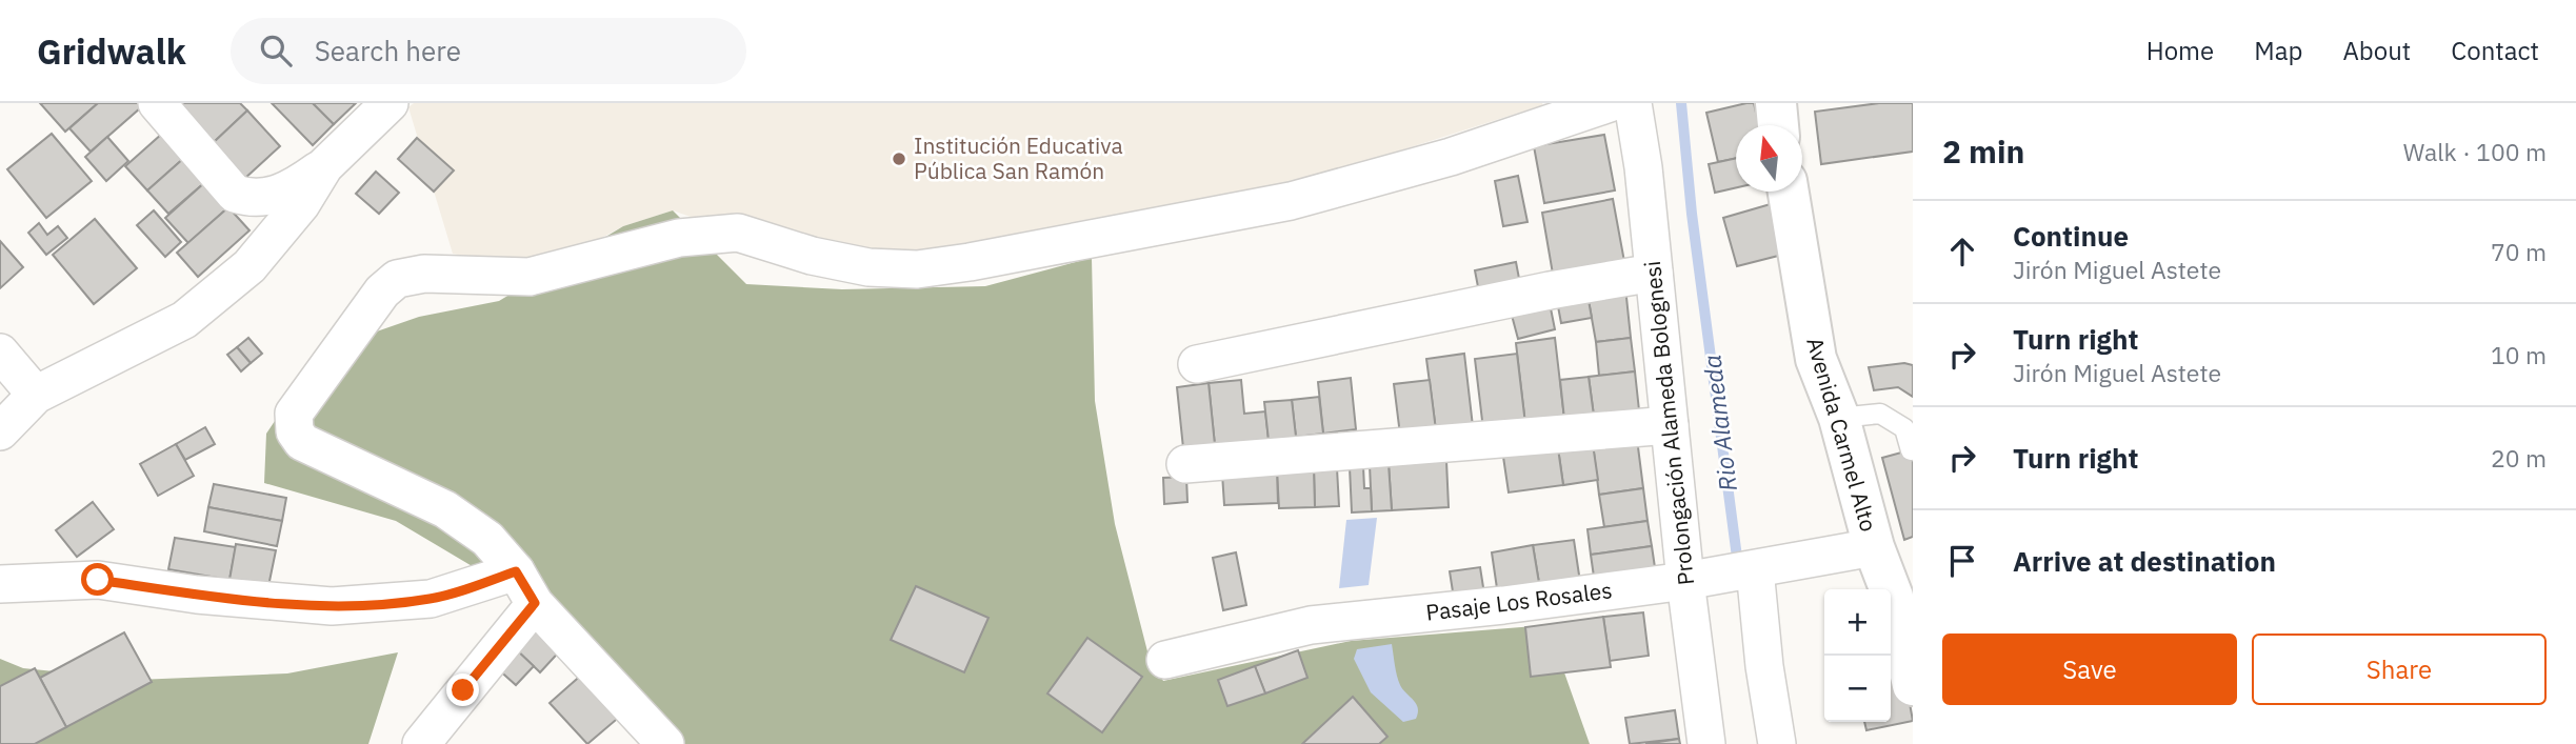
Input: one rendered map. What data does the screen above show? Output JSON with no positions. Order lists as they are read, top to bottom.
{
  "streets": {
    "street": ["Prolongación Alameda Bolognesi", "Avenida Carmel Alto", "Pasaje Los Rosales"]
  },
  "crossings": [
    ["Prolongación Alameda Bolognesi", "Pasaje Los Rosales"],
    ["Avenida Carmel Alto", "Pasaje Los Rosales"]
  ],
  "water": ["Rio Alameda"],
  "places": ["Institución Educativa Pública San Ramón"],
  "north": "top",
  "page": {
    "header": "Gridwalk",
    "search": "Search here",
    "nav": [
      "Home",
      "Map",
      "About",
      "Contact"
    ],
    "heading": ["2 min", "Walk · 100 m"],
    "list": [
      ["Continue", "Jirón Miguel Astete", "70 m"],
      ["Turn right", "Jirón Miguel Astete", "10 m"],
      ["Turn right", "20 m"],
      "Arrive at destination"
    ],
    "map_buttons": ["+", "−"],
    "buttons": ["Save", "Share"]
  }
}
